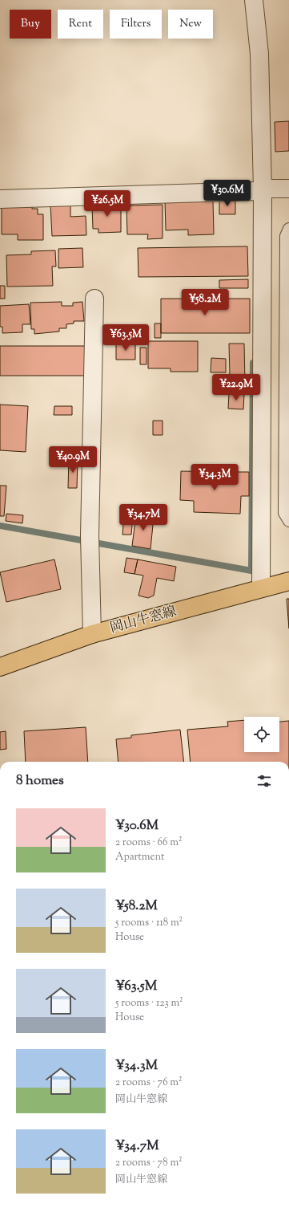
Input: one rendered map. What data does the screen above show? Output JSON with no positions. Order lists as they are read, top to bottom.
{
  "streets": {
    "main road": ["岡山牛窓線"]
  },
  "page": {
    "chip": [
      "Buy",
      "Rent",
      "Filters",
      "New"
    ],
    "price": [
      "¥30.6M",
      "¥26.5M",
      "¥58.2M",
      "¥63.5M",
      "¥22.9M",
      "¥40.9M",
      "¥34.3M",
      "¥34.7M"
    ],
    "heading": "8 homes",
    "list": [
      {
        "name": "¥30.6M",
        "note": "2 rooms · 66 m² · Apartment"
      },
      {
        "name": "¥58.2M",
        "note": "5 rooms · 118 m² · House"
      },
      {
        "name": "¥63.5M",
        "note": "5 rooms · 123 m² · House"
      },
      {
        "name": "¥34.3M",
        "note": "2 rooms · 76 m² · 岡山牛窓線"
      },
      {
        "name": "¥34.7M",
        "note": "2 rooms · 78 m² · 岡山牛窓線"
      }
    ]
  }
}
